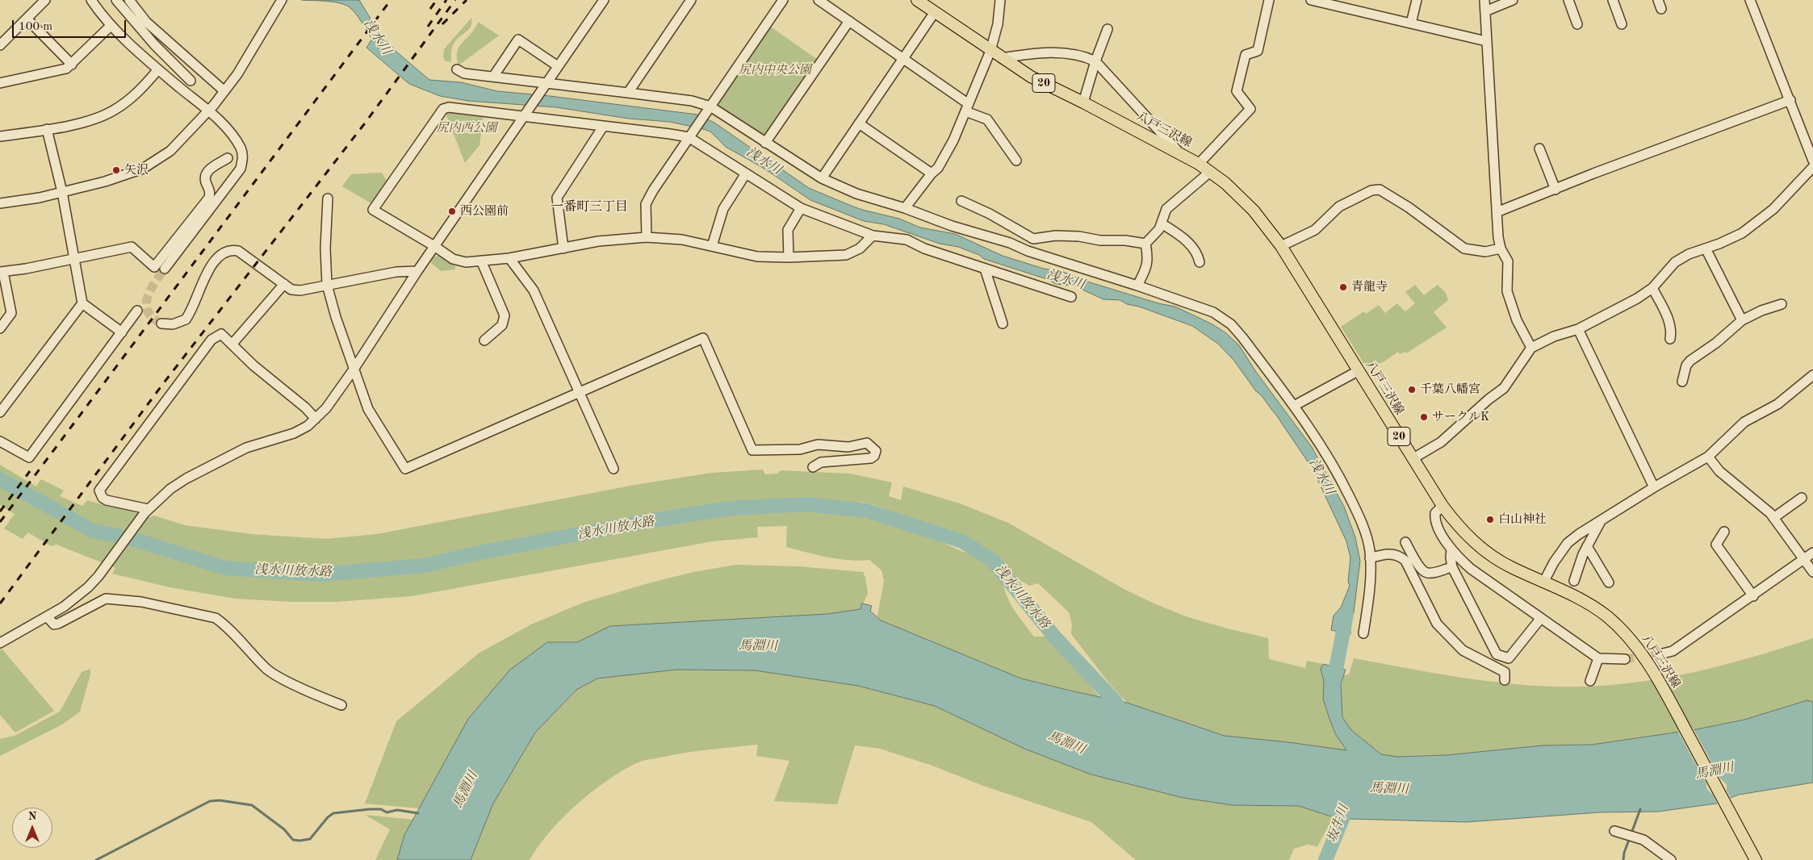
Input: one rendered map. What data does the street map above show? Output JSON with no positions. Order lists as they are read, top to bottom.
{
  "streets": {
    "main road": ["20", "八戸三沢線"]
  },
  "districts": ["一番町三丁目"],
  "water": [
    "浅水川",
    "浅水川放水路",
    "馬淵川",
    "坂牛川"
  ],
  "parks": ["尻内中央公園", "尻内西公園"],
  "places": [
    "矢沢",
    "西公園前",
    "青龍寺",
    "千葉八幡宮",
    "サークルK",
    "白山神社"
  ],
  "scale_bar": "100 m",
  "north": "top"
}
